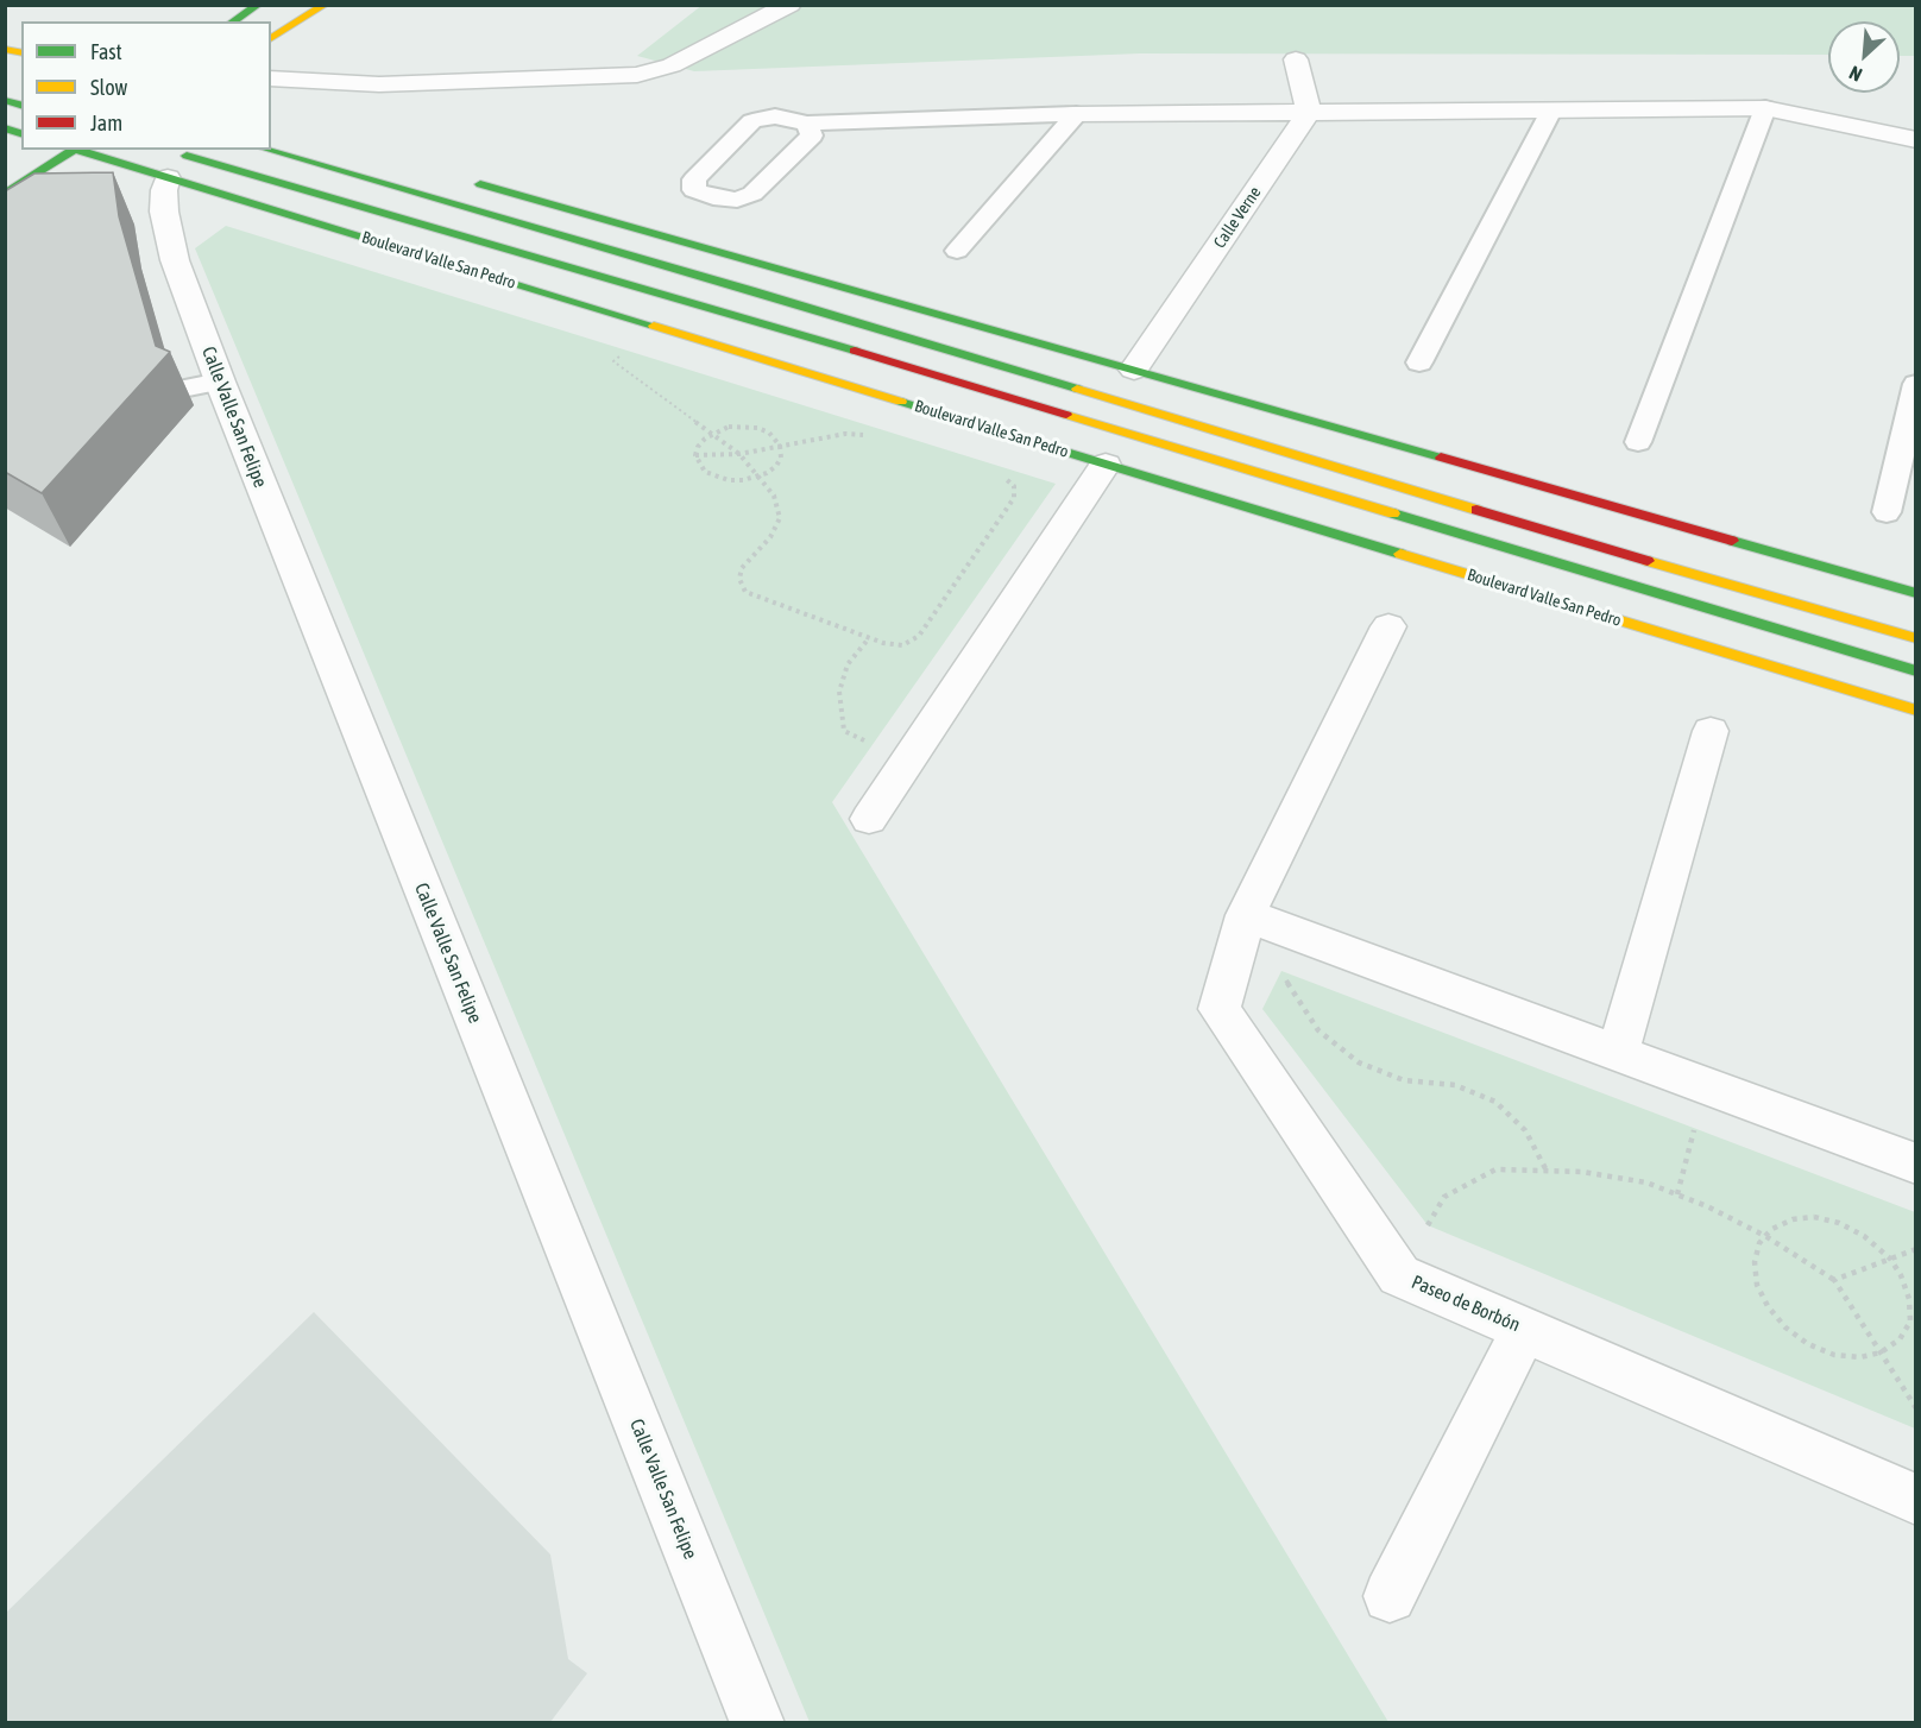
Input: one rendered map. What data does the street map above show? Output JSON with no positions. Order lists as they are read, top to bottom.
{
  "streets": {
    "main road": ["Boulevard Valle San Pedro"],
    "street": ["Calle Verne", "Calle Valle San Felipe", "Paseo de Borbón"]
  },
  "crossings": [
    ["Boulevard Valle San Pedro", "Calle Valle San Felipe"]
  ],
  "legend": ["Fast", "Slow", "Jam"],
  "north": "bottom left"
}
